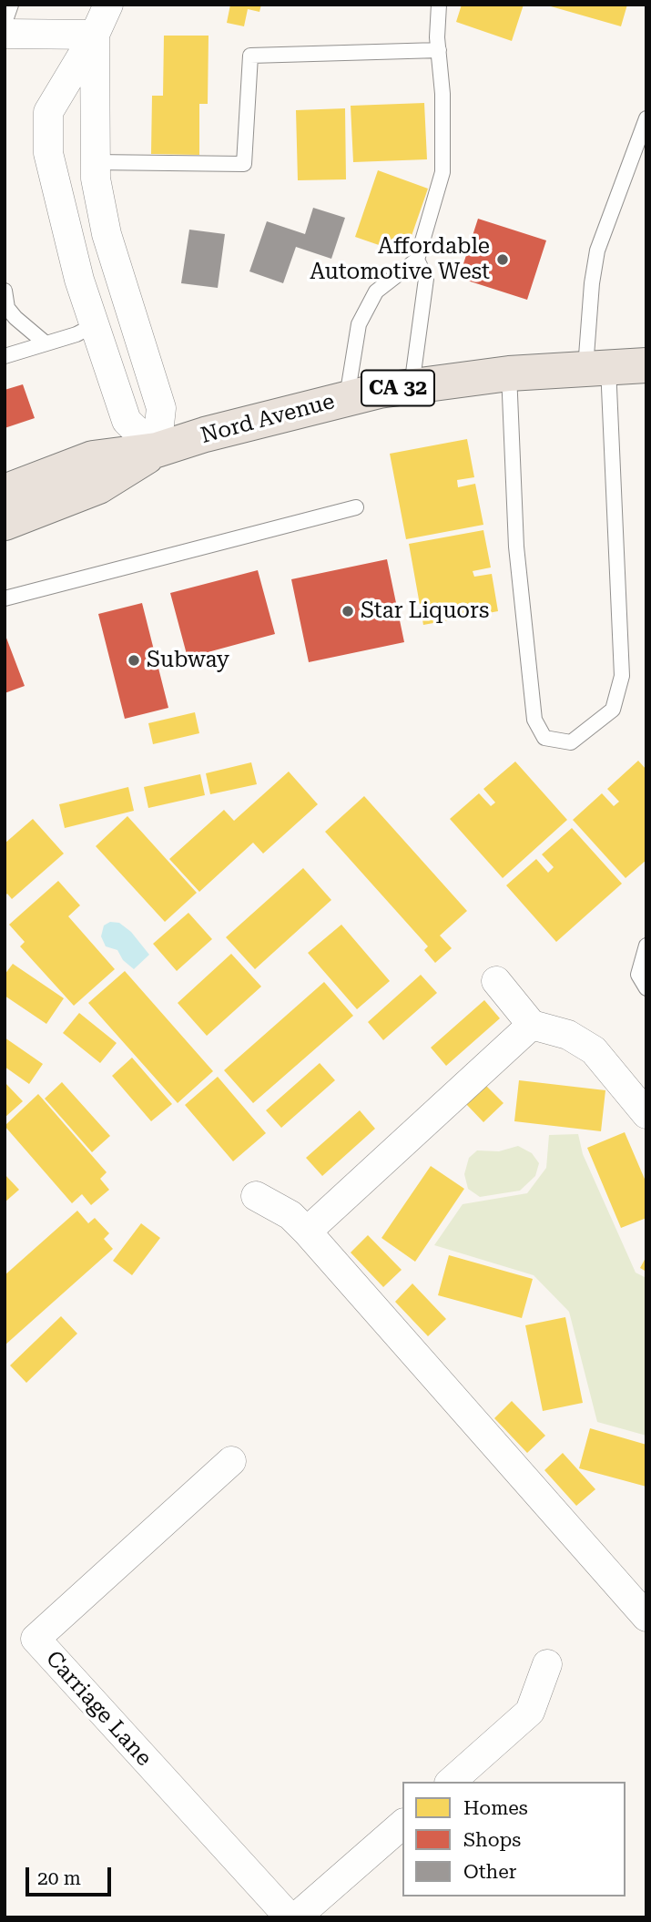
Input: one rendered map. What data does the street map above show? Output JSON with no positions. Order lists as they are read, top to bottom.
{
  "streets": {
    "main road": ["CA 32", "Nord Avenue"],
    "street": ["Carriage Lane"]
  },
  "places": ["Affordable Automotive West", "Star Liquors", "Subway"],
  "legend": ["Homes", "Shops", "Other"],
  "scale_bar": "20 m"
}
